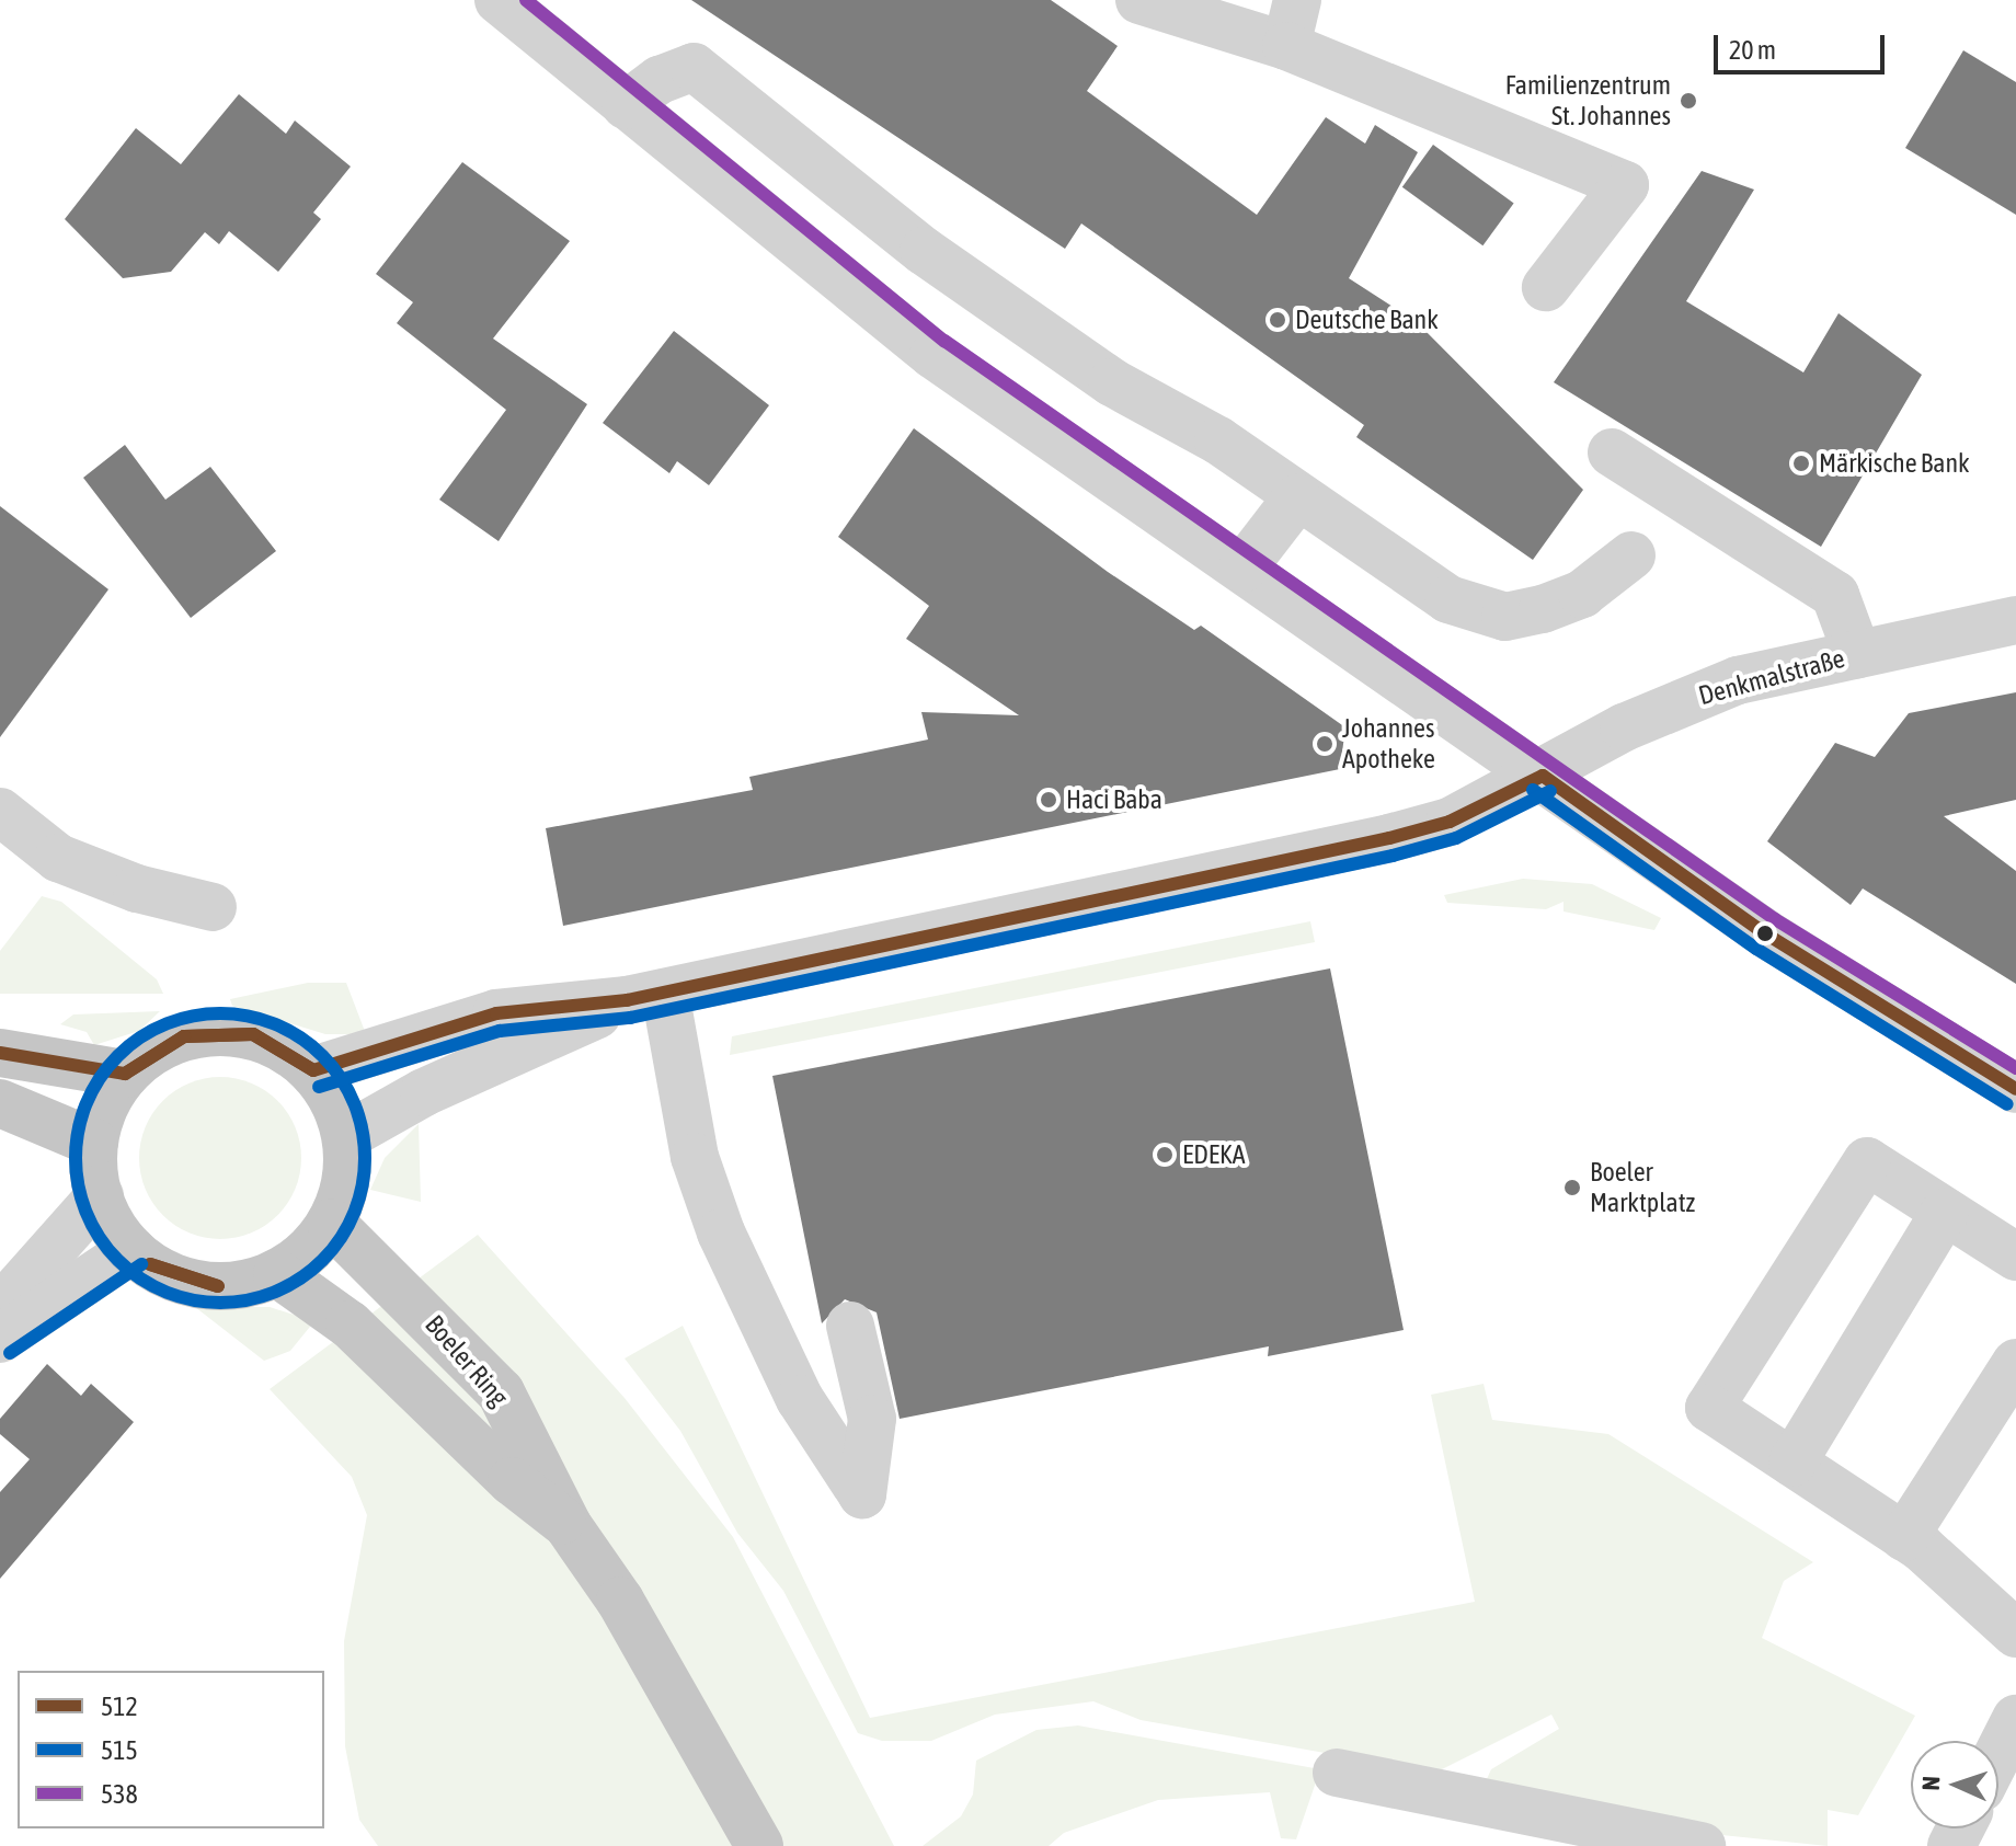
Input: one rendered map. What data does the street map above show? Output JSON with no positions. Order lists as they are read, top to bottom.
{
  "streets": {
    "main road": ["Boeler Ring"],
    "street": ["Denkmalstraße"]
  },
  "places": [
    "Familienzentrum St. Johannes",
    "Deutsche Bank",
    "Märkische Bank",
    "Johannes Apotheke",
    "Haci Baba",
    "EDEKA",
    "Boeler Marktplatz"
  ],
  "lines": ["transit line 538", "transit line 512", "transit line 515"],
  "legend": ["512", "515", "538"],
  "scale_bar": "20 m",
  "north": "left"
}
